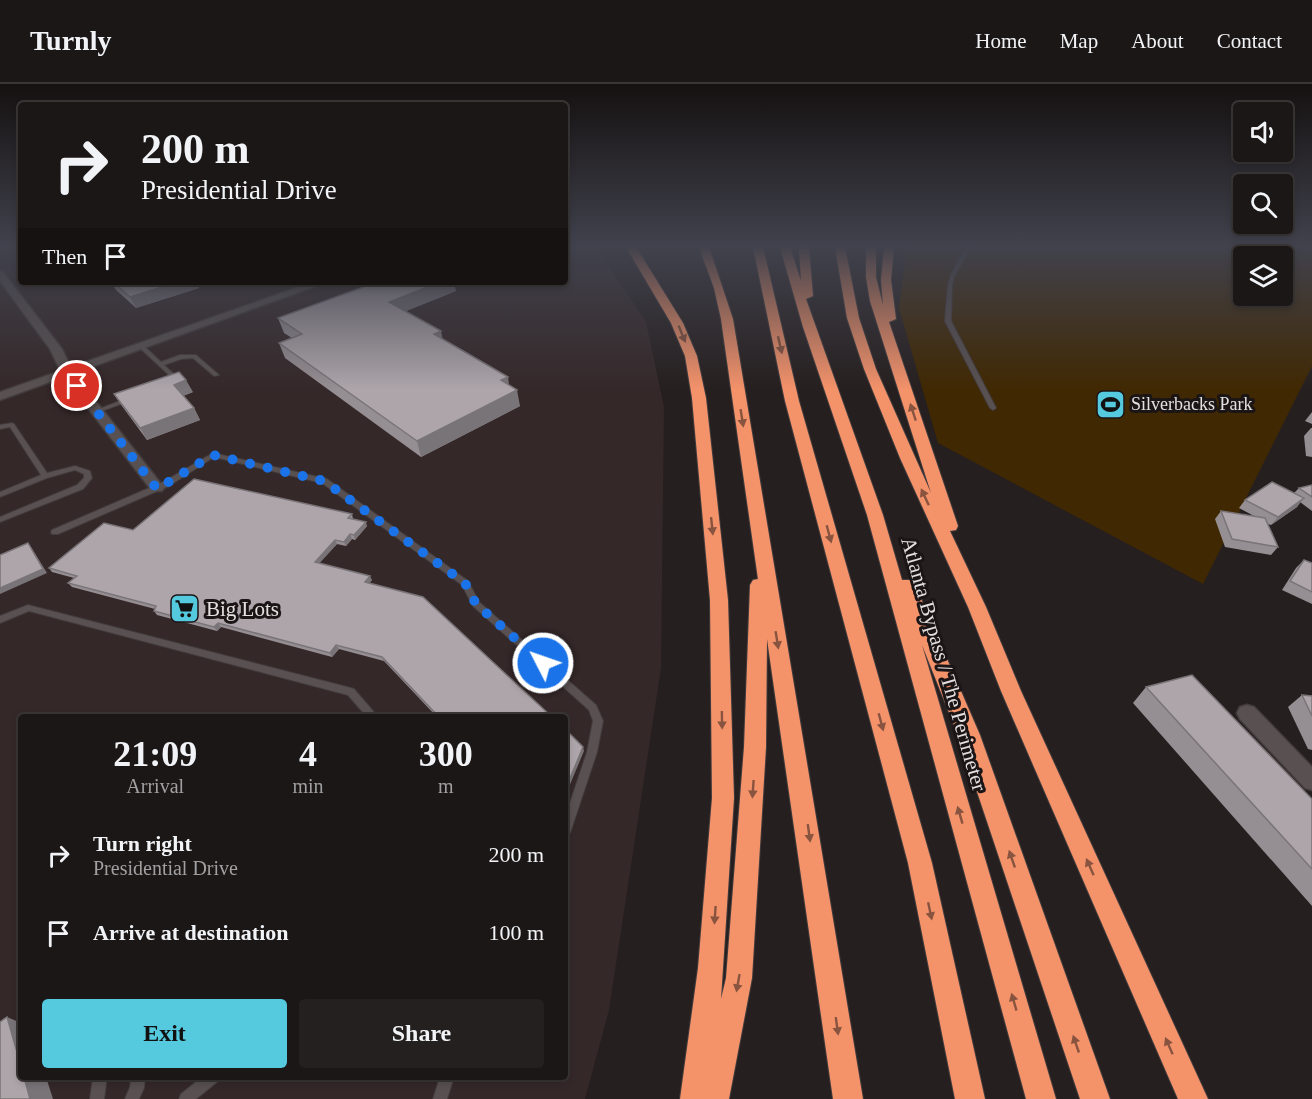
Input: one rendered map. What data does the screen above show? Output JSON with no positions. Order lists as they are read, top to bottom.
{
  "streets": {
    "highway": ["Atlanta Bypass / The Perimeter"]
  },
  "places": {
    "sports": ["Silverbacks Park"],
    "supermarket": ["Big Lots"]
  },
  "page": {
    "header": "Turnly",
    "nav": [
      "Home",
      "Map",
      "About",
      "Contact"
    ],
    "turn": ["200 m", "Presidential Drive"],
    "then": "Then",
    "eta": [
      "21:09",
      "Arrival",
      "4",
      "min",
      "300",
      "m"
    ],
    "list": [
      {
        "name": "Turn right",
        "note": "Presidential Drive",
        "value": "200 m"
      },
      {
        "name": "Arrive at destination",
        "value": "100 m"
      }
    ],
    "buttons": ["Exit", "Share"]
  }
}
